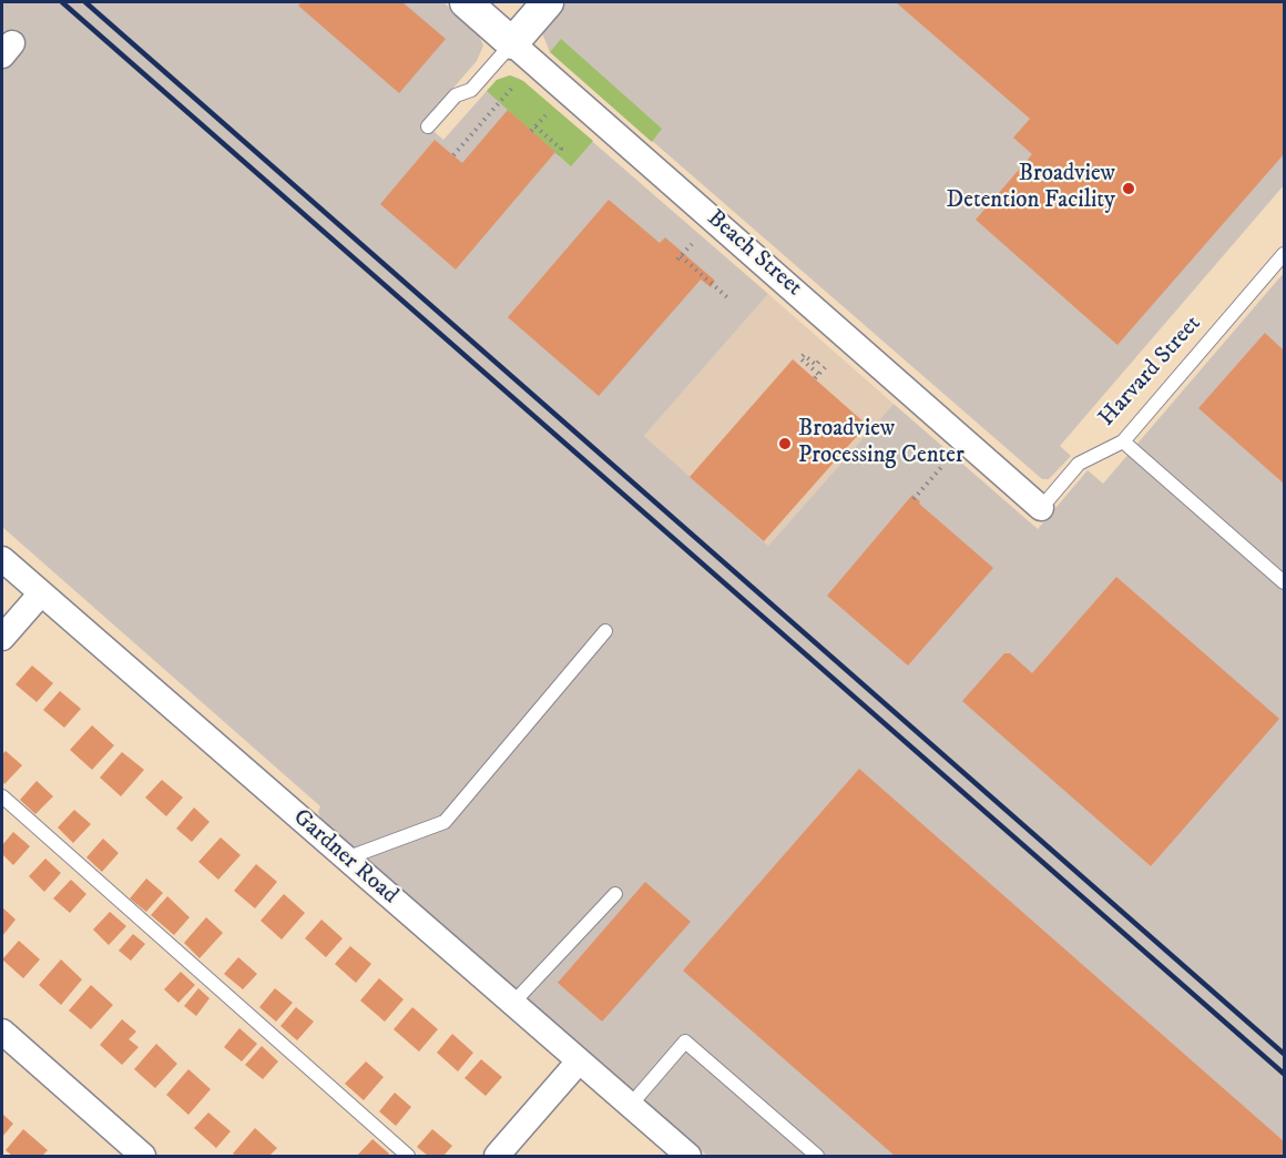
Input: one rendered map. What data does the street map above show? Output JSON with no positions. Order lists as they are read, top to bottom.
{
  "streets": {
    "street": ["Beach Street", "Gardner Road"],
    "lane": ["Harvard Street"]
  },
  "crossings": [
    ["Beach Street", "Harvard Street"]
  ],
  "places": ["Broadview Detention Facility", "Broadview Processing Center"]
}
